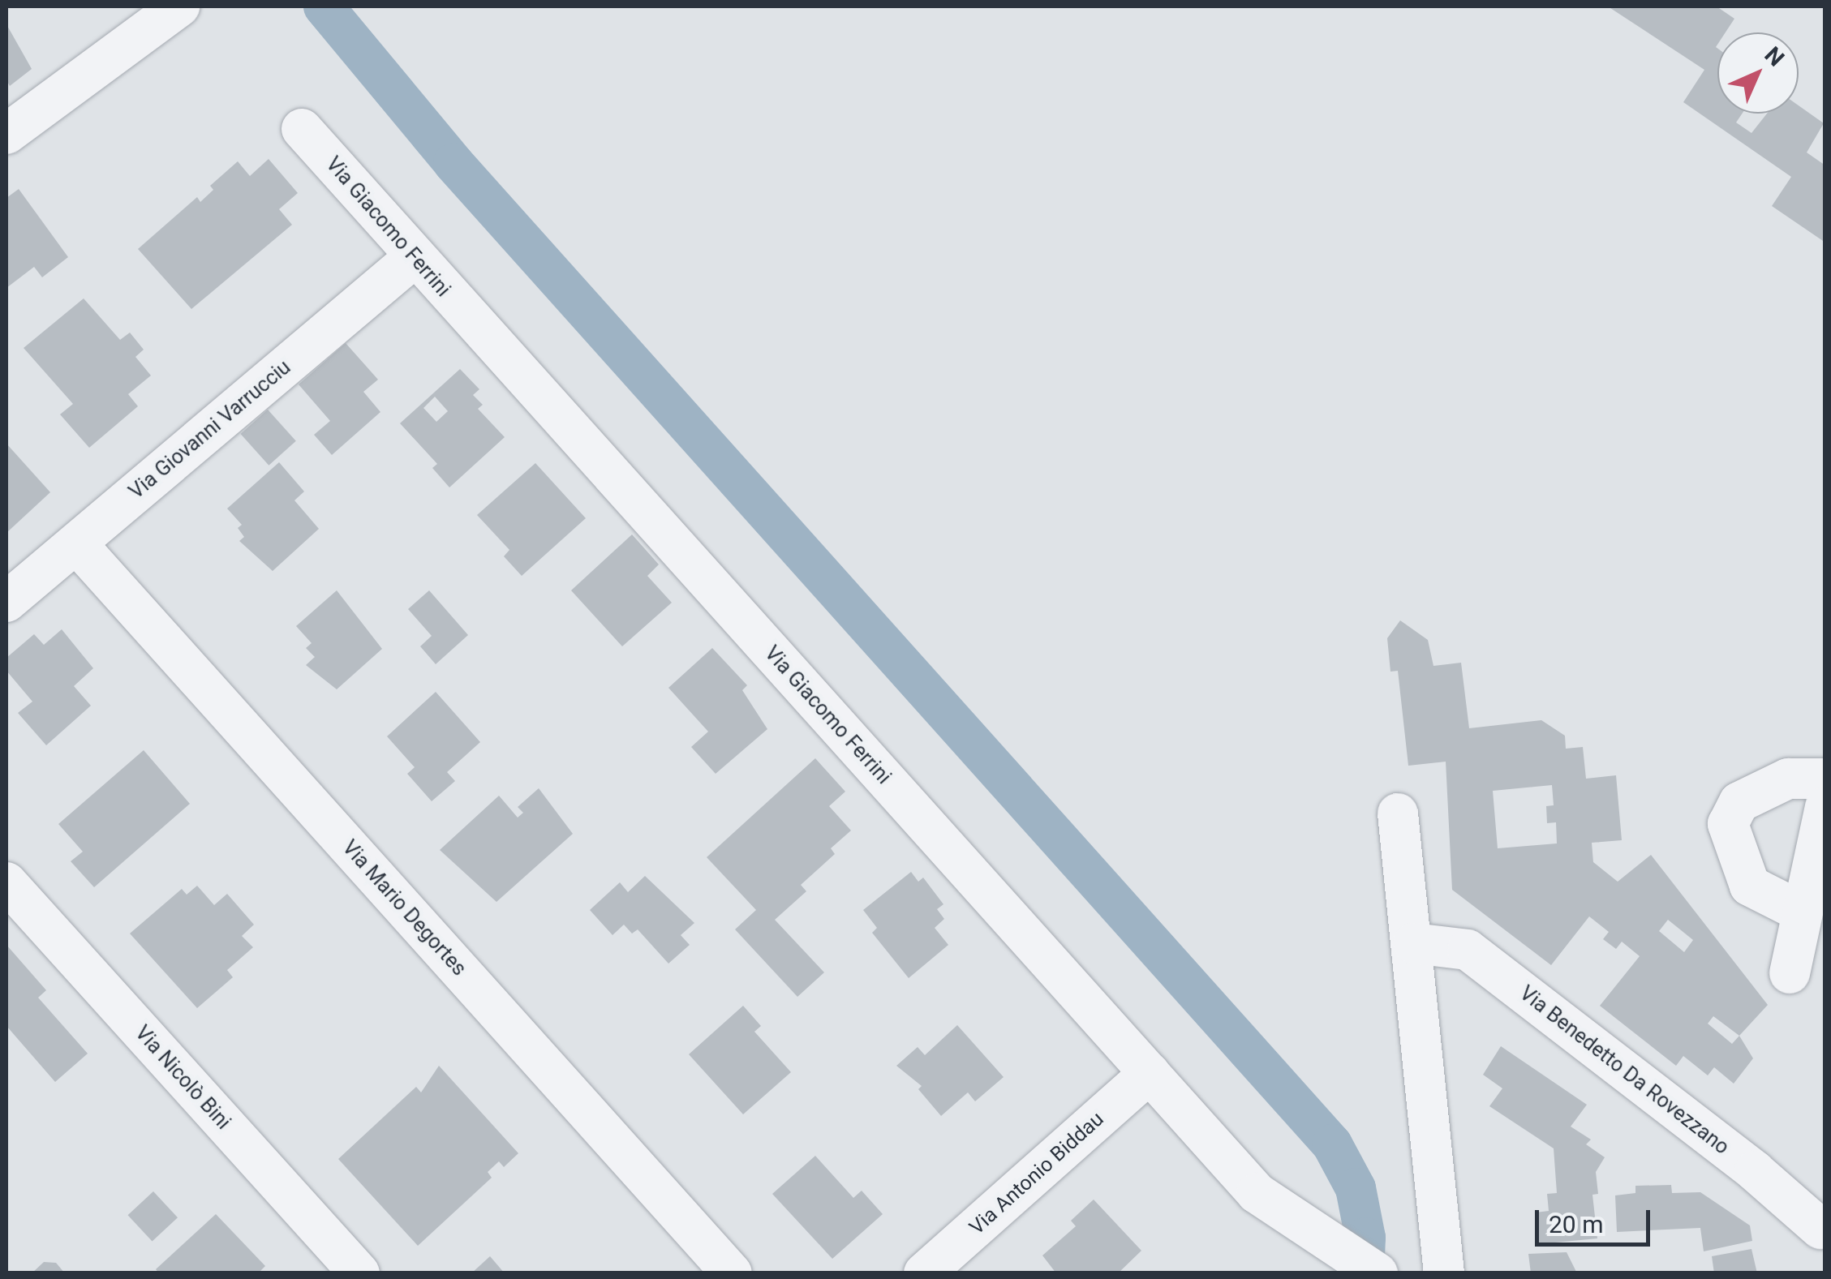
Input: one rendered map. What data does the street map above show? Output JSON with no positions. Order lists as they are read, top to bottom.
{
  "streets": {
    "street": [
      "Via Giacomo Ferrini",
      "Via Giovanni Varrucciu",
      "Via Mario Degortes",
      "Via Benedetto Da Rovezzano",
      "Via Nicolò Bini",
      "Via Antonio Biddau"
    ]
  },
  "crossings": [
    ["Via Giacomo Ferrini", "Via Giovanni Varrucciu"],
    ["Via Giacomo Ferrini", "Via Antonio Biddau"],
    ["Via Giovanni Varrucciu", "Via Mario Degortes"]
  ],
  "scale_bar": "20 m",
  "north": "top right"
}
